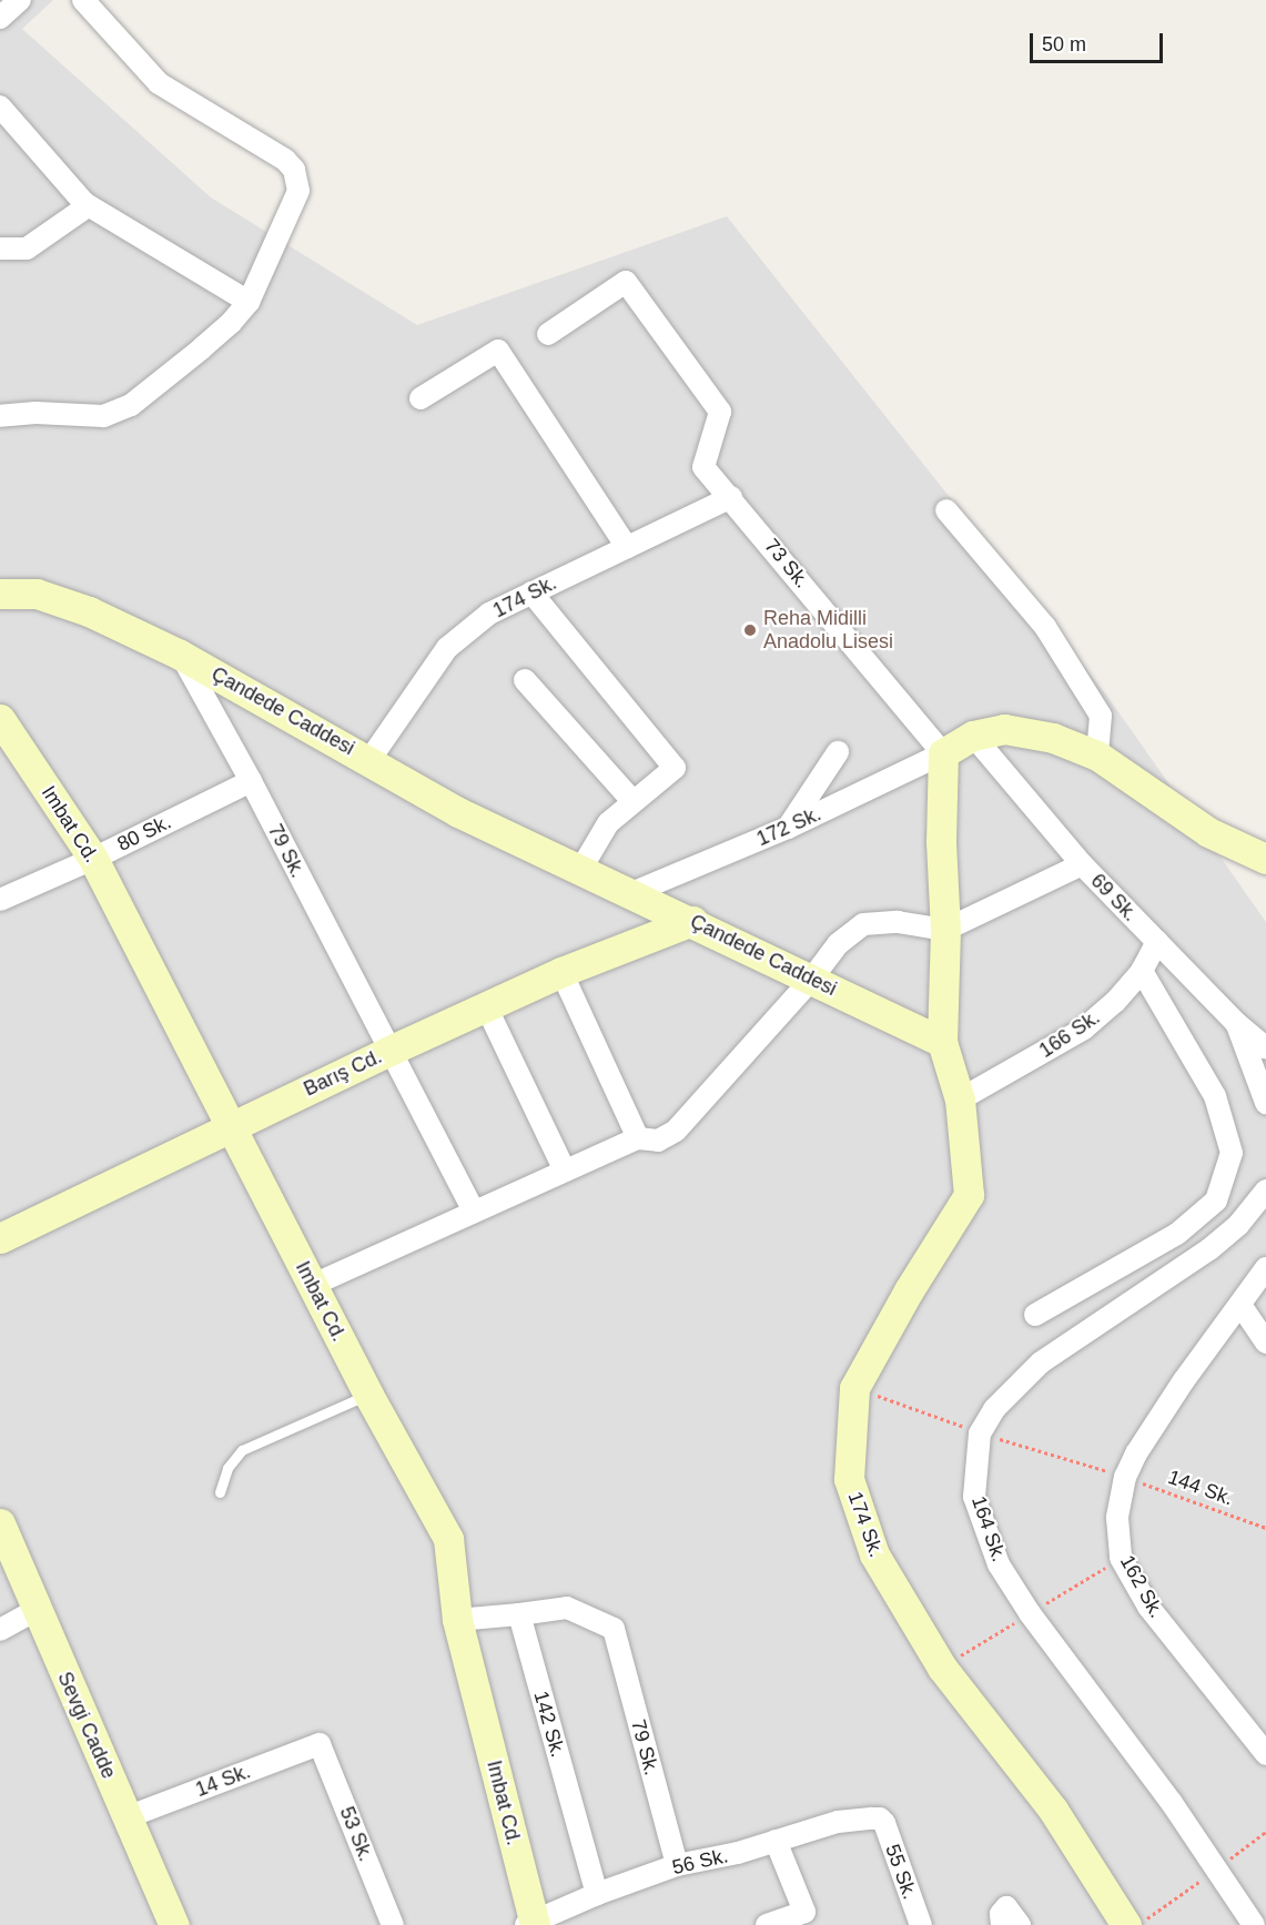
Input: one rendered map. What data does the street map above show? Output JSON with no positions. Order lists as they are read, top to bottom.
{
  "streets": {
    "street": [
      "73 Sk.",
      "174 Sk.",
      "Çandede Caddesi",
      "Imbat Cd.",
      "172 Sk.",
      "80 Sk.",
      "79 Sk.",
      "69 Sk.",
      "166 Sk.",
      "Barış Cd.",
      "164 Sk.",
      "162 Sk.",
      "142 Sk.",
      "Sevgi Cadde",
      "14 Sk.",
      "53 Sk.",
      "56 Sk.",
      "55 Sk."
    ],
    "path": ["144 Sk."]
  },
  "crossings": [
    ["73 Sk.", "174 Sk."],
    ["73 Sk.", "172 Sk."],
    ["174 Sk.", "Çandede Caddesi"],
    ["174 Sk.", "166 Sk."],
    ["174 Sk.", "144 Sk."],
    ["Çandede Caddesi", "172 Sk."],
    ["Çandede Caddesi", "79 Sk."],
    ["Çandede Caddesi", "Barış Cd."],
    ["Imbat Cd.", "80 Sk."],
    ["Imbat Cd.", "Barış Cd."],
    ["Imbat Cd.", "56 Sk."],
    ["80 Sk.", "79 Sk."],
    ["79 Sk.", "Barış Cd."],
    ["79 Sk.", "142 Sk."],
    ["79 Sk.", "56 Sk."],
    ["69 Sk.", "166 Sk."],
    ["144 Sk.", "164 Sk."],
    ["144 Sk.", "162 Sk."],
    ["142 Sk.", "56 Sk."],
    ["Sevgi Cadde", "14 Sk."],
    ["14 Sk.", "53 Sk."],
    ["56 Sk.", "55 Sk."]
  ],
  "places": ["Reha Midilli Anadolu Lisesi"],
  "scale_bar": "50 m"
}
